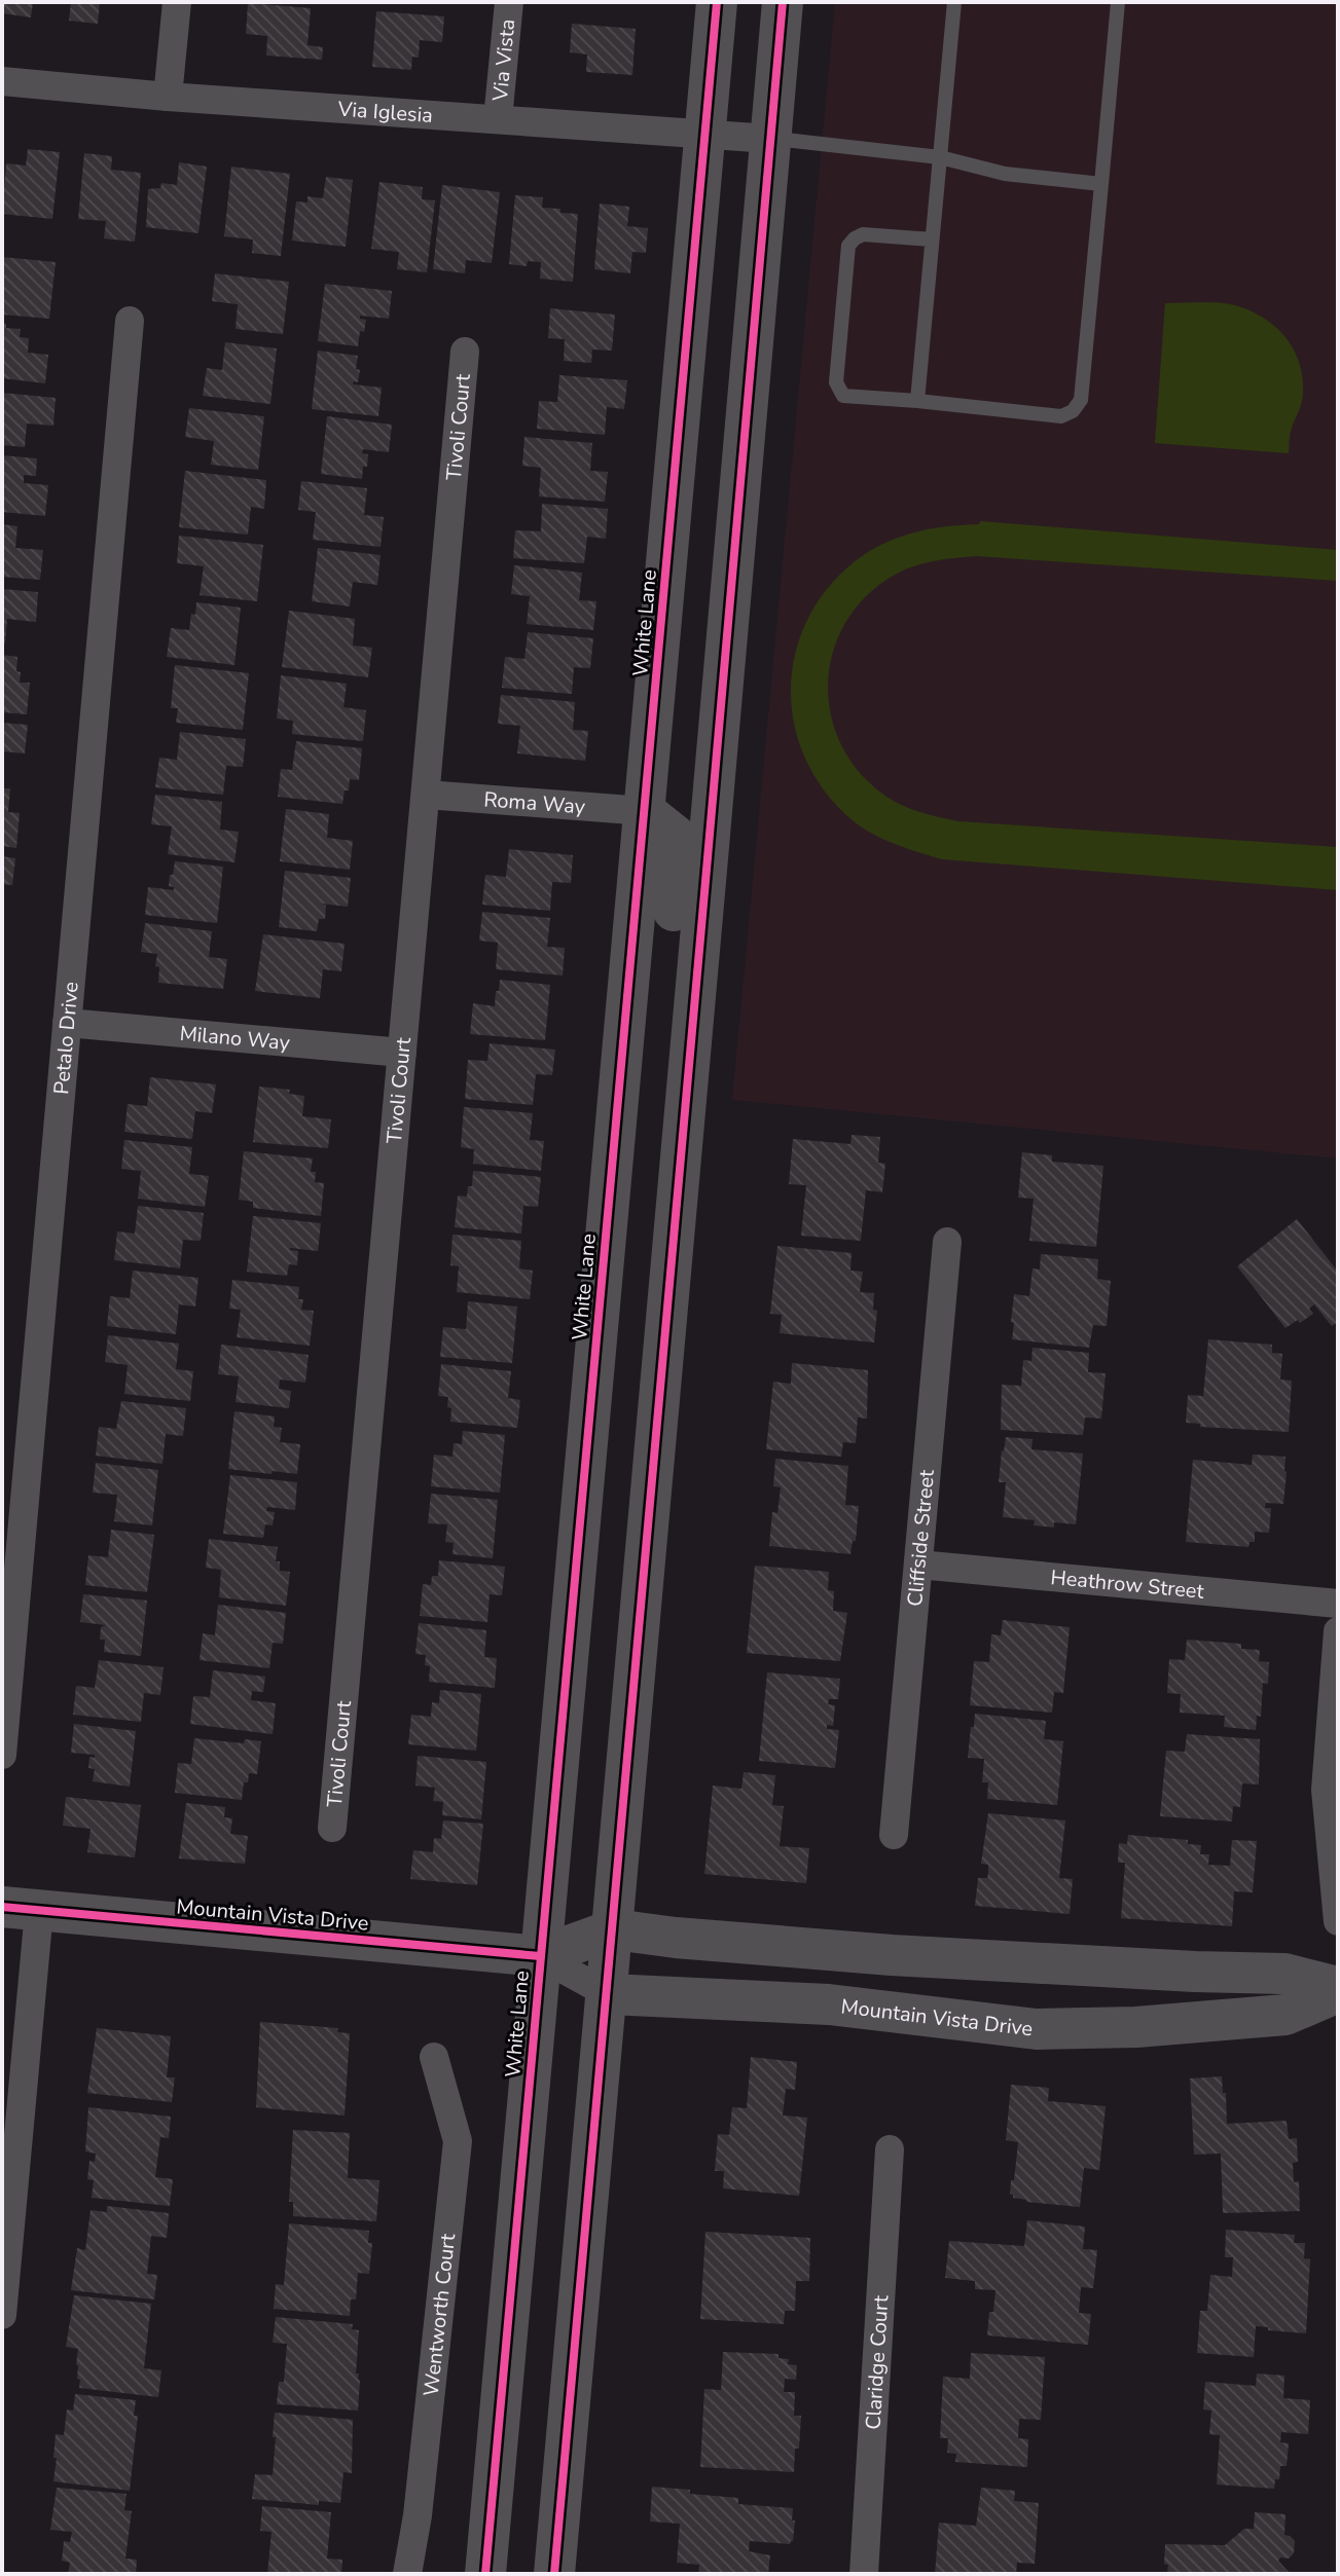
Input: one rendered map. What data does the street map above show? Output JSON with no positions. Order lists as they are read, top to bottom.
{
  "streets": {
    "main road": ["White Lane", "Mountain Vista Drive"],
    "street": [
      "Via Vista",
      "Via Iglesia",
      "Tivoli Court",
      "Roma Way",
      "Petalo Drive",
      "Milano Way",
      "Cliffside Street",
      "Heathrow Street",
      "Wentworth Court",
      "Claridge Court"
    ]
  },
  "crossings": [
    ["Via Vista", "Via Iglesia"],
    ["Via Iglesia", "White Lane"],
    ["Tivoli Court", "Roma Way"],
    ["Tivoli Court", "Milano Way"],
    ["White Lane", "Roma Way"],
    ["White Lane", "Mountain Vista Drive"],
    ["Petalo Drive", "Milano Way"],
    ["Cliffside Street", "Heathrow Street"]
  ]
}
